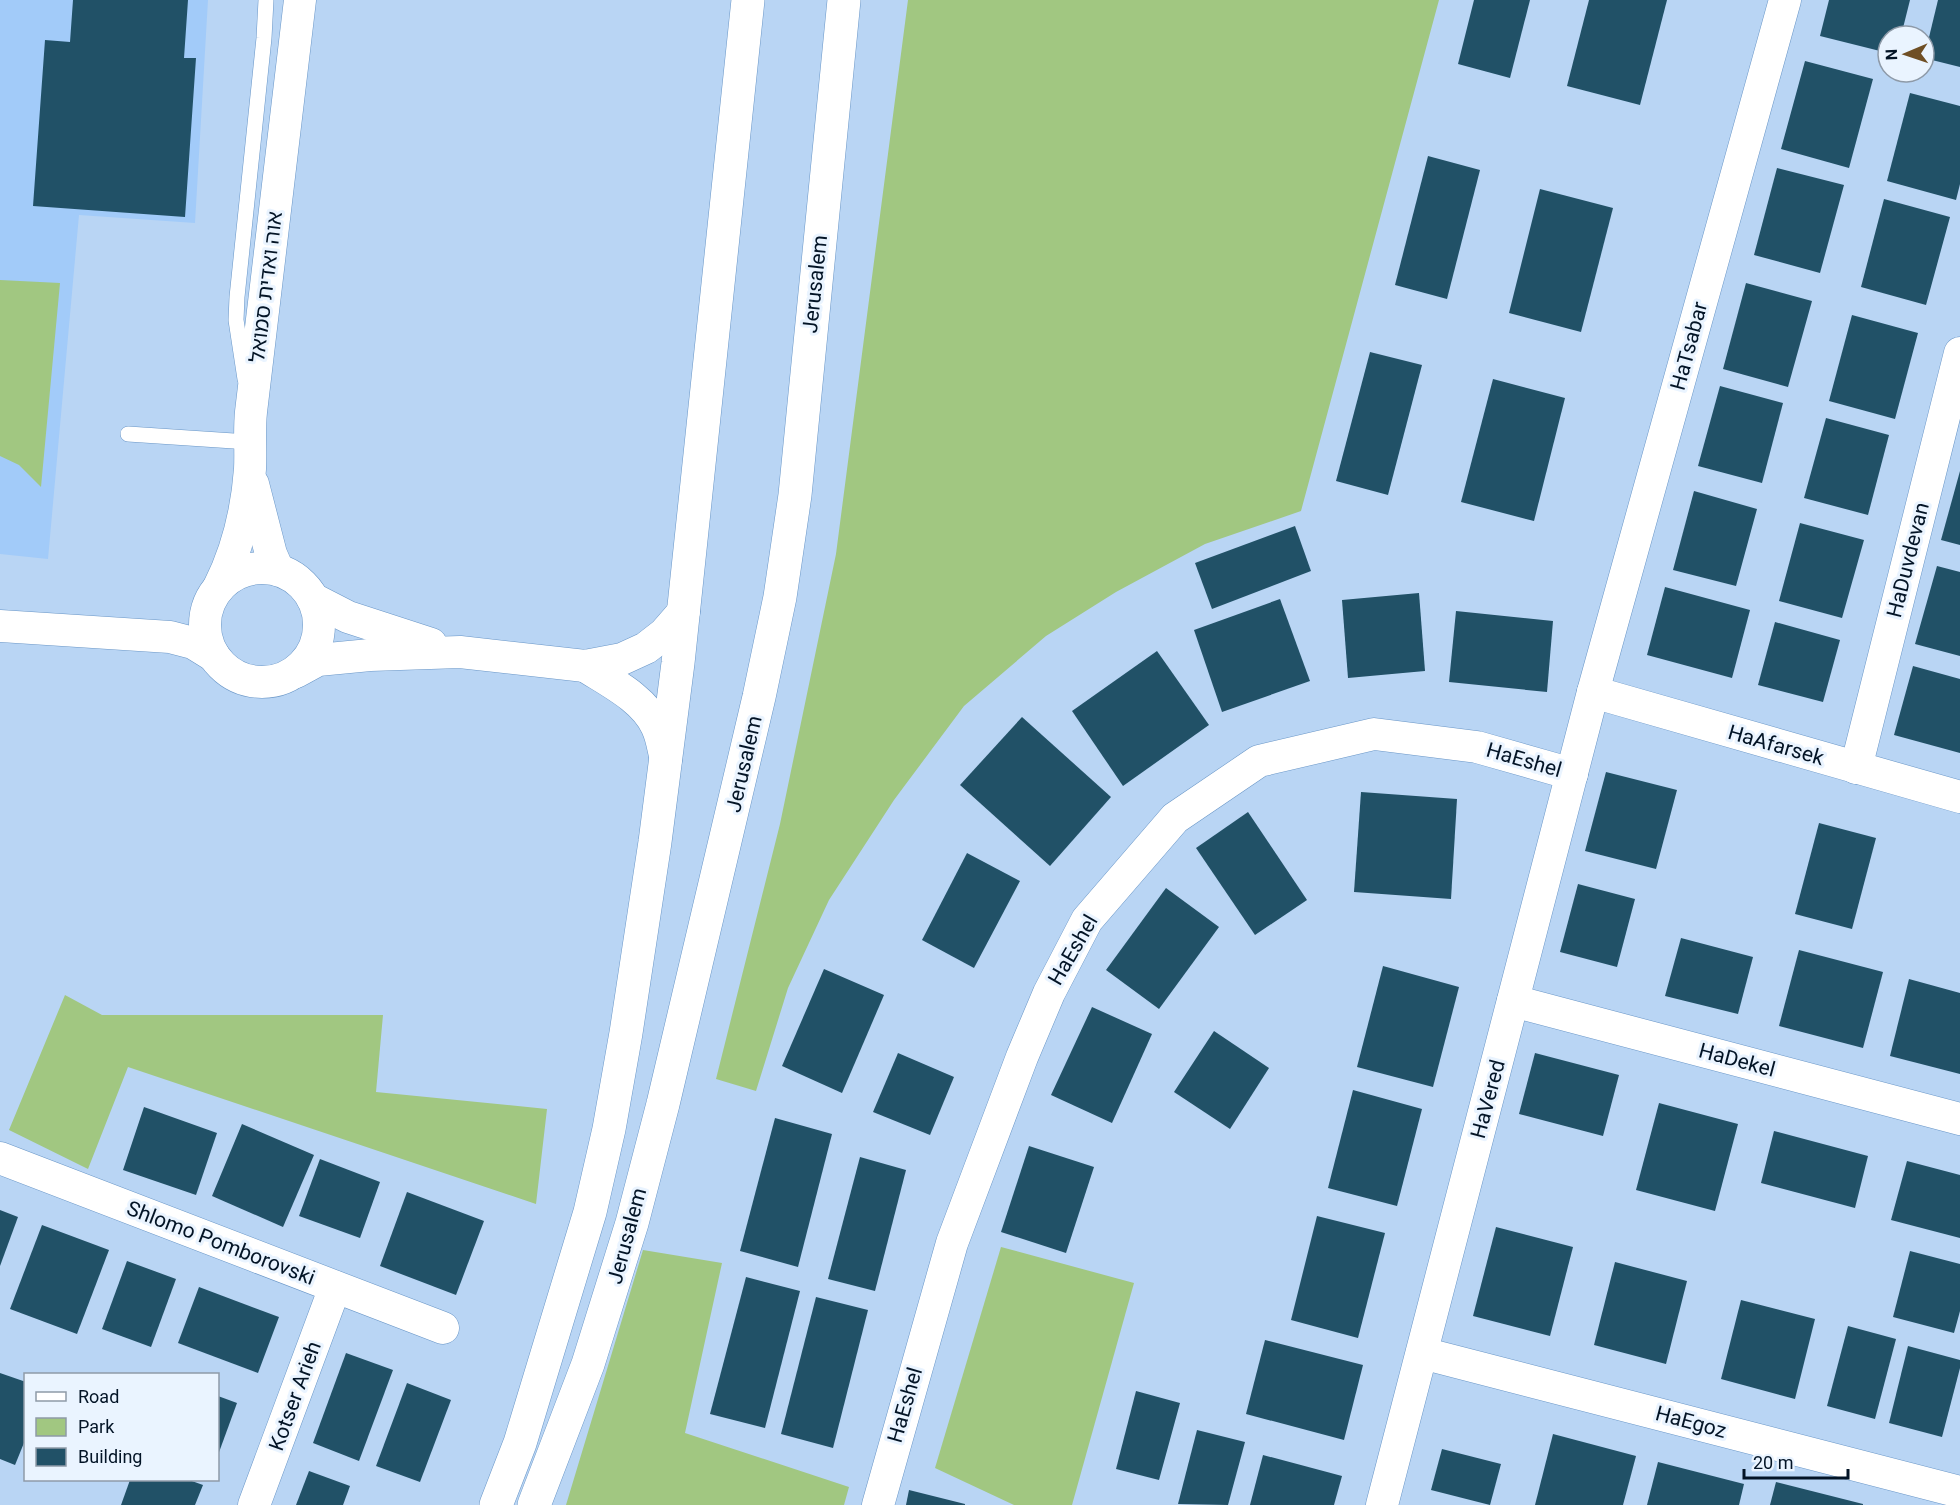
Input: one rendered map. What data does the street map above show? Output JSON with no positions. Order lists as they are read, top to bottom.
{
  "streets": {
    "street": [
      "Jerusalem",
      "אוה ואדית סמואל",
      "HaTsabar",
      "HaDuvdevan",
      "HaAfarsek",
      "HaEshel",
      "HaDekel",
      "HaVered",
      "Shlomo Pomborovski",
      "Kotser Arieh",
      "HaEgoz"
    ]
  },
  "crossings": [
    ["HaTsabar", "HaAfarsek"],
    ["HaTsabar", "HaVered"],
    ["HaDuvdevan", "HaAfarsek"],
    ["HaAfarsek", "HaVered"],
    ["HaEshel", "HaVered"],
    ["HaDekel", "HaVered"],
    ["HaVered", "HaEgoz"],
    ["Shlomo Pomborovski", "Kotser Arieh"]
  ],
  "legend": ["Road", "Park", "Building"],
  "scale_bar": "20 m",
  "north": "left"
}
